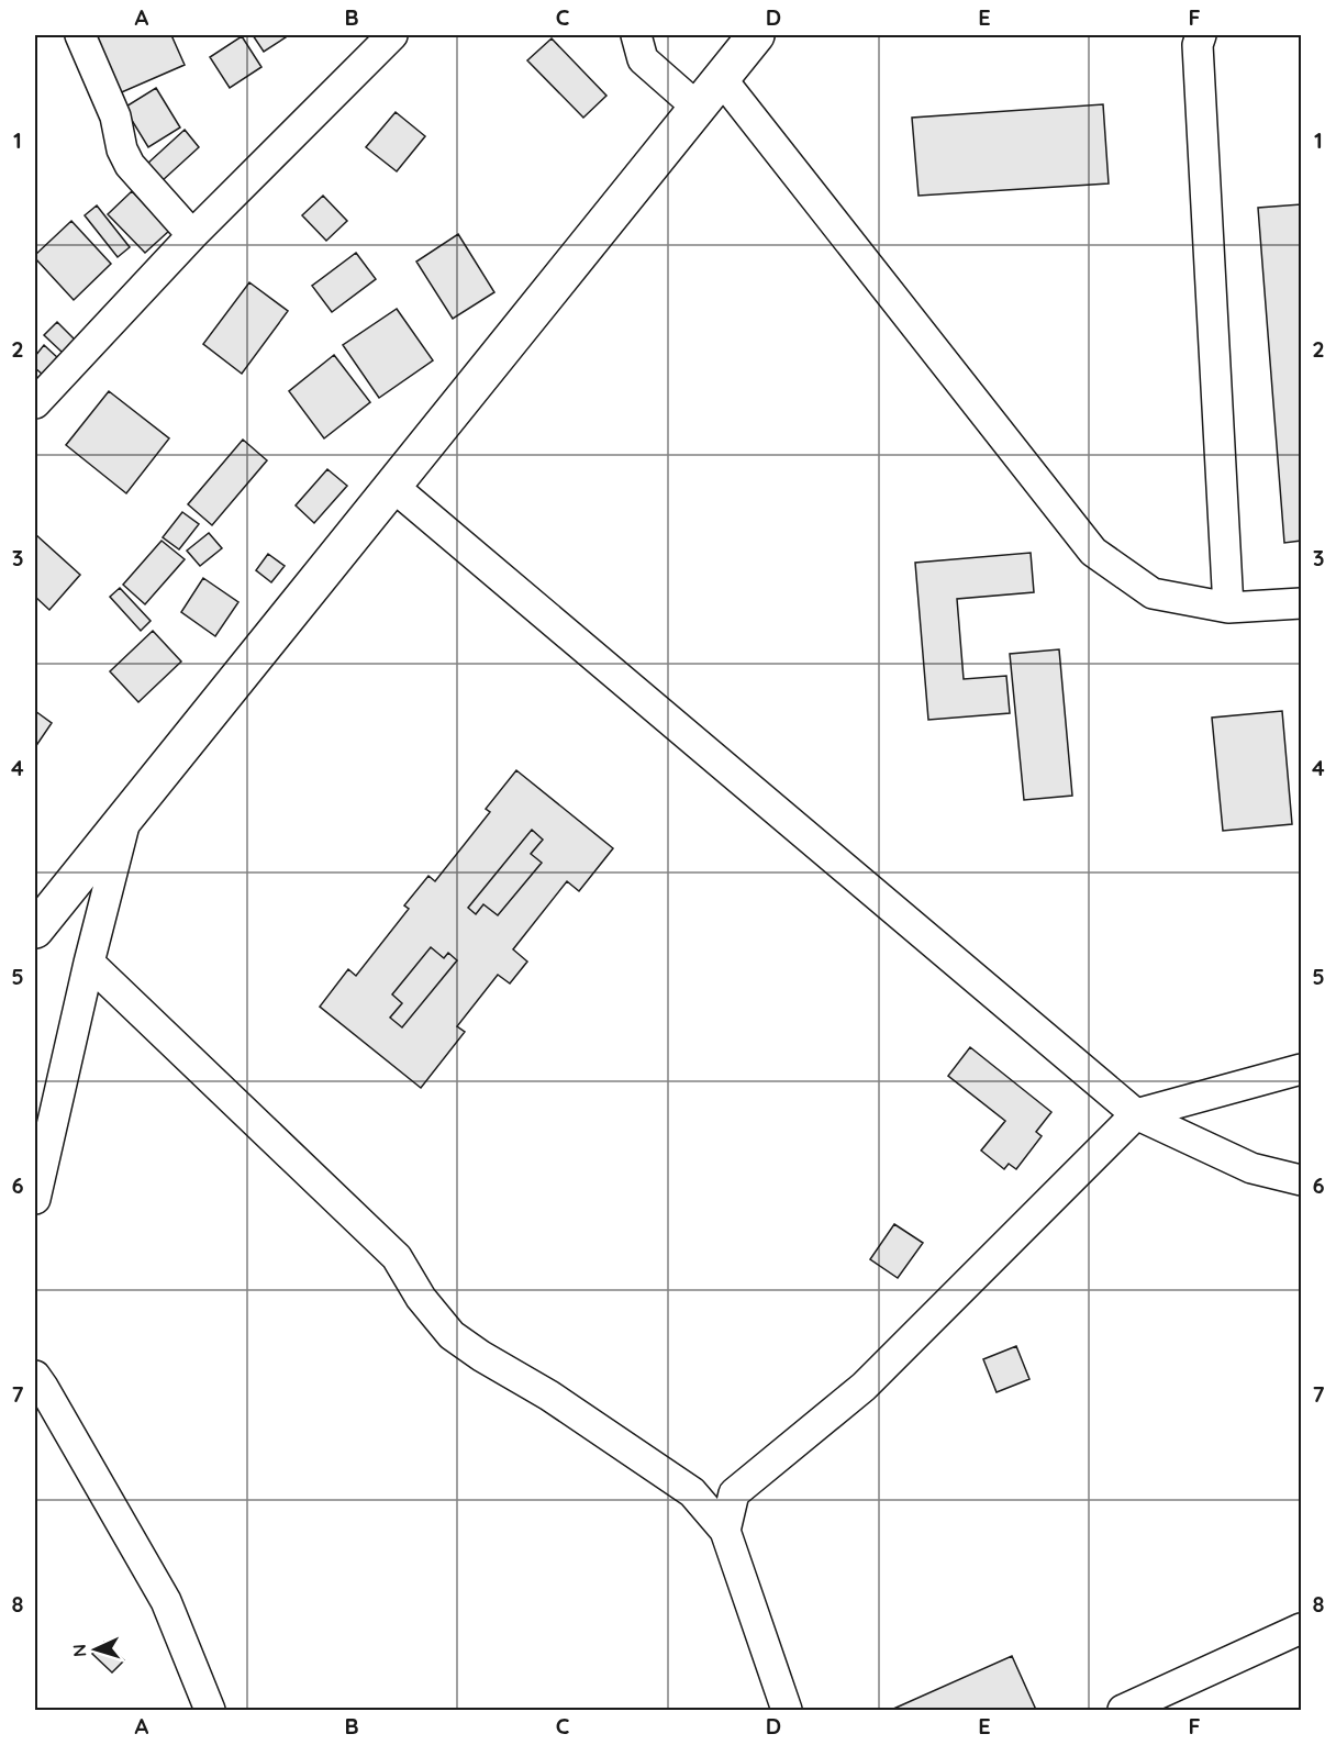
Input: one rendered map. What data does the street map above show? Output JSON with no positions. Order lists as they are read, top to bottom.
{
  "north": "left",
  "grid": {
    "columns": [
      "A",
      "B",
      "C",
      "D",
      "E",
      "F"
    ],
    "rows": [
      "1",
      "2",
      "3",
      "4",
      "5",
      "6",
      "7",
      "8"
    ]
  }
}
